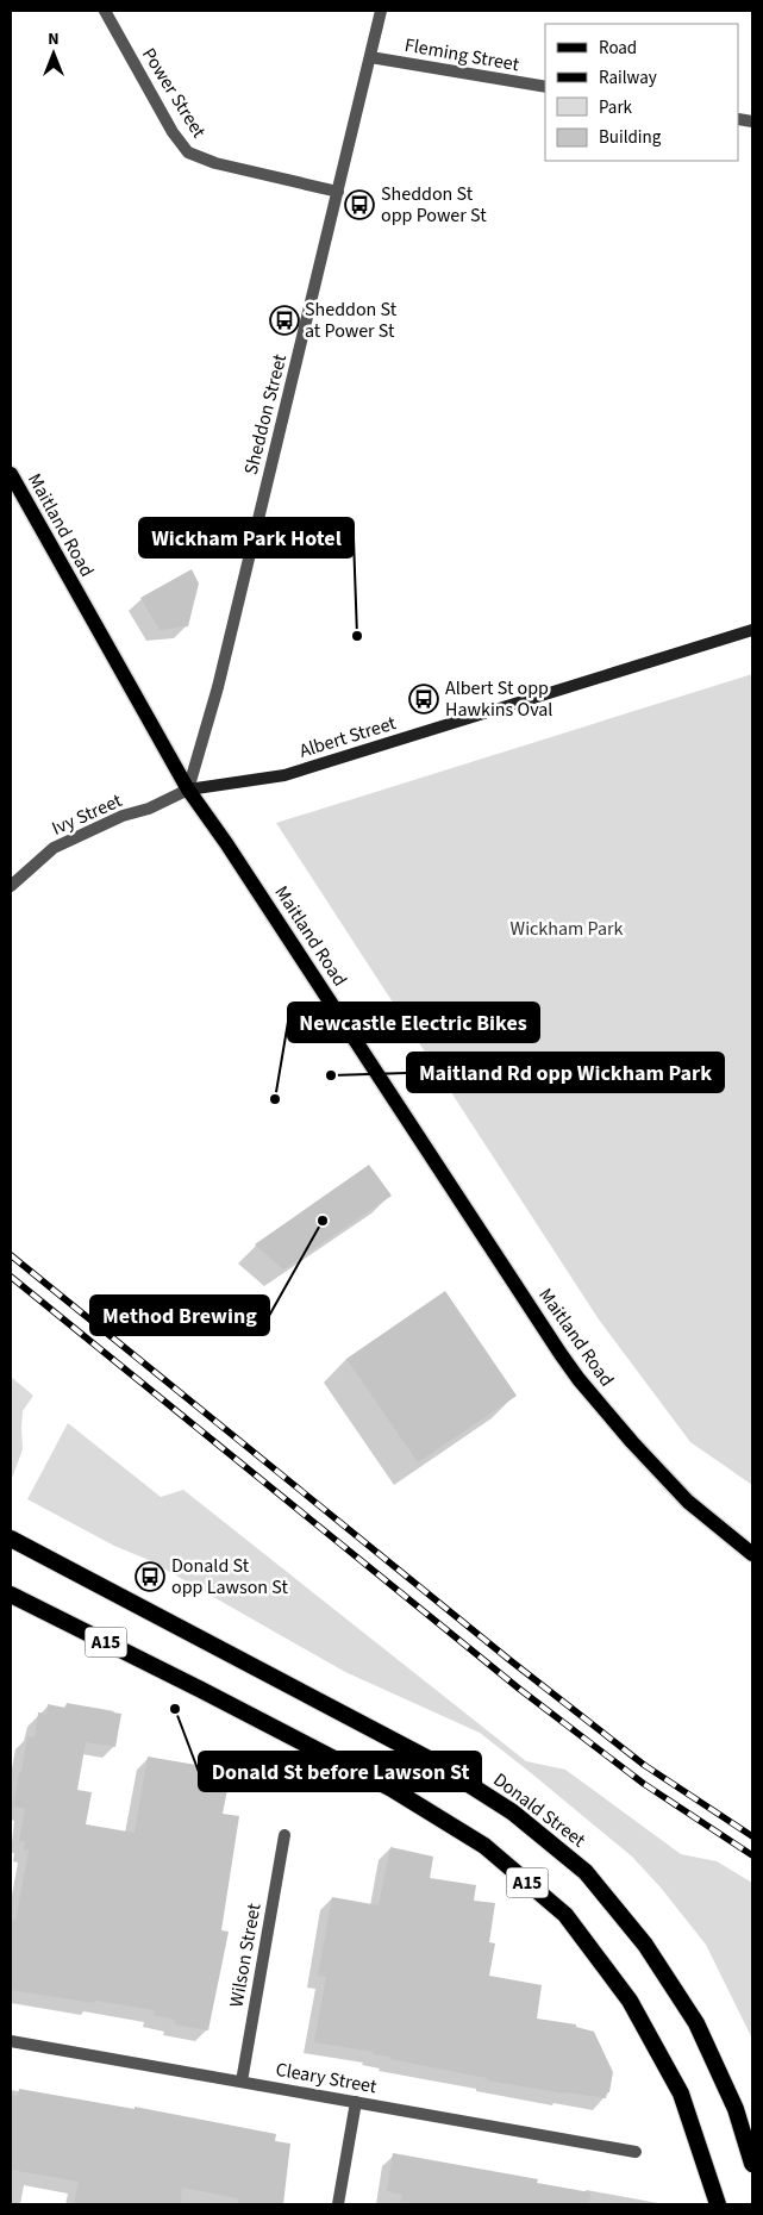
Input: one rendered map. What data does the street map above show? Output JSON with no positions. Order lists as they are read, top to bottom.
{
  "streets": {
    "highway": ["A15", "Donald Street"],
    "main road": ["Maitland Road", "Albert Street"],
    "street": [
      "Fleming Street",
      "Power Street",
      "Sheddon Street",
      "Ivy Street",
      "Wilson Street",
      "Cleary Street"
    ]
  },
  "crossings": [
    ["Fleming Street", "Sheddon Street"],
    ["Power Street", "Sheddon Street"],
    ["Sheddon Street", "Maitland Road"],
    ["Sheddon Street", "Albert Street"],
    ["Sheddon Street", "Ivy Street"],
    ["Maitland Road", "Albert Street"],
    ["Maitland Road", "Ivy Street"],
    ["Albert Street", "Ivy Street"],
    ["Wilson Street", "Cleary Street"]
  ],
  "parks": ["Wickham Park"],
  "places": {
    "bus stop": [
      "Sheddon St opp Power St",
      "Sheddon St at Power St",
      "Albert St opp Hawkins Oval",
      "Donald St opp Lawson St"
    ],
    "other": [
      "Wickham Park Hotel",
      "Maitland Rd opp Wickham Park",
      "Newcastle Electric Bikes",
      "Method Brewing",
      "Donald St before Lawson St"
    ]
  },
  "legend": [
    "Road",
    "Railway",
    "Park",
    "Building"
  ],
  "north": "top"
}
